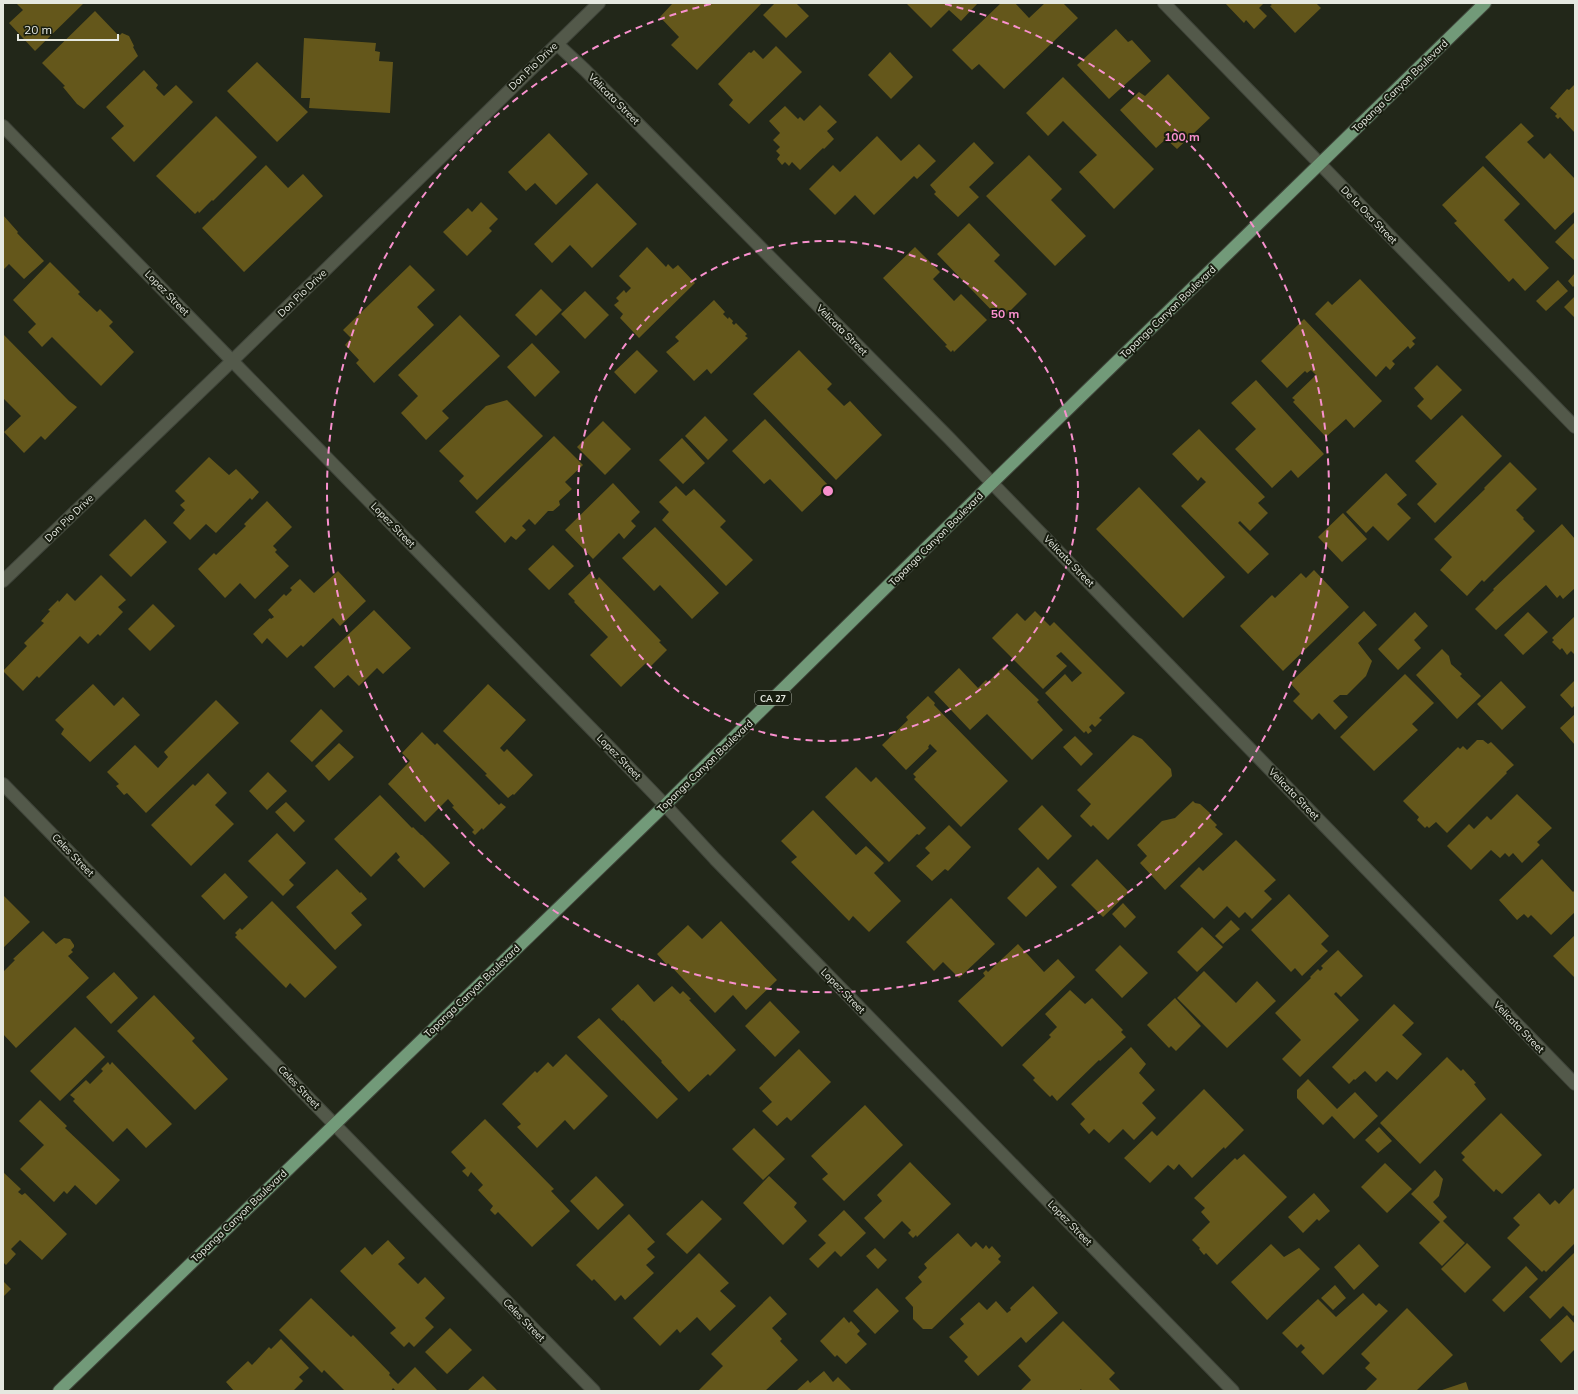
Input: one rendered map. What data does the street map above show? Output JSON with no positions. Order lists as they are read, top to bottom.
{
  "streets": {
    "main road": ["Topanga Canyon Boulevard", "CA 27"],
    "street": [
      "Don Pio Drive",
      "Velicata Street",
      "De la Osa Street",
      "Lopez Street",
      "Celes Street"
    ]
  },
  "crossings": [
    ["Don Pio Drive", "Velicata Street"],
    ["Don Pio Drive", "Lopez Street"],
    ["Topanga Canyon Boulevard", "Velicata Street"],
    ["Topanga Canyon Boulevard", "De la Osa Street"],
    ["Topanga Canyon Boulevard", "Lopez Street"],
    ["Topanga Canyon Boulevard", "Celes Street"]
  ],
  "scale_bar": "20 m",
  "rings": ["100 m", "50 m"]
}
